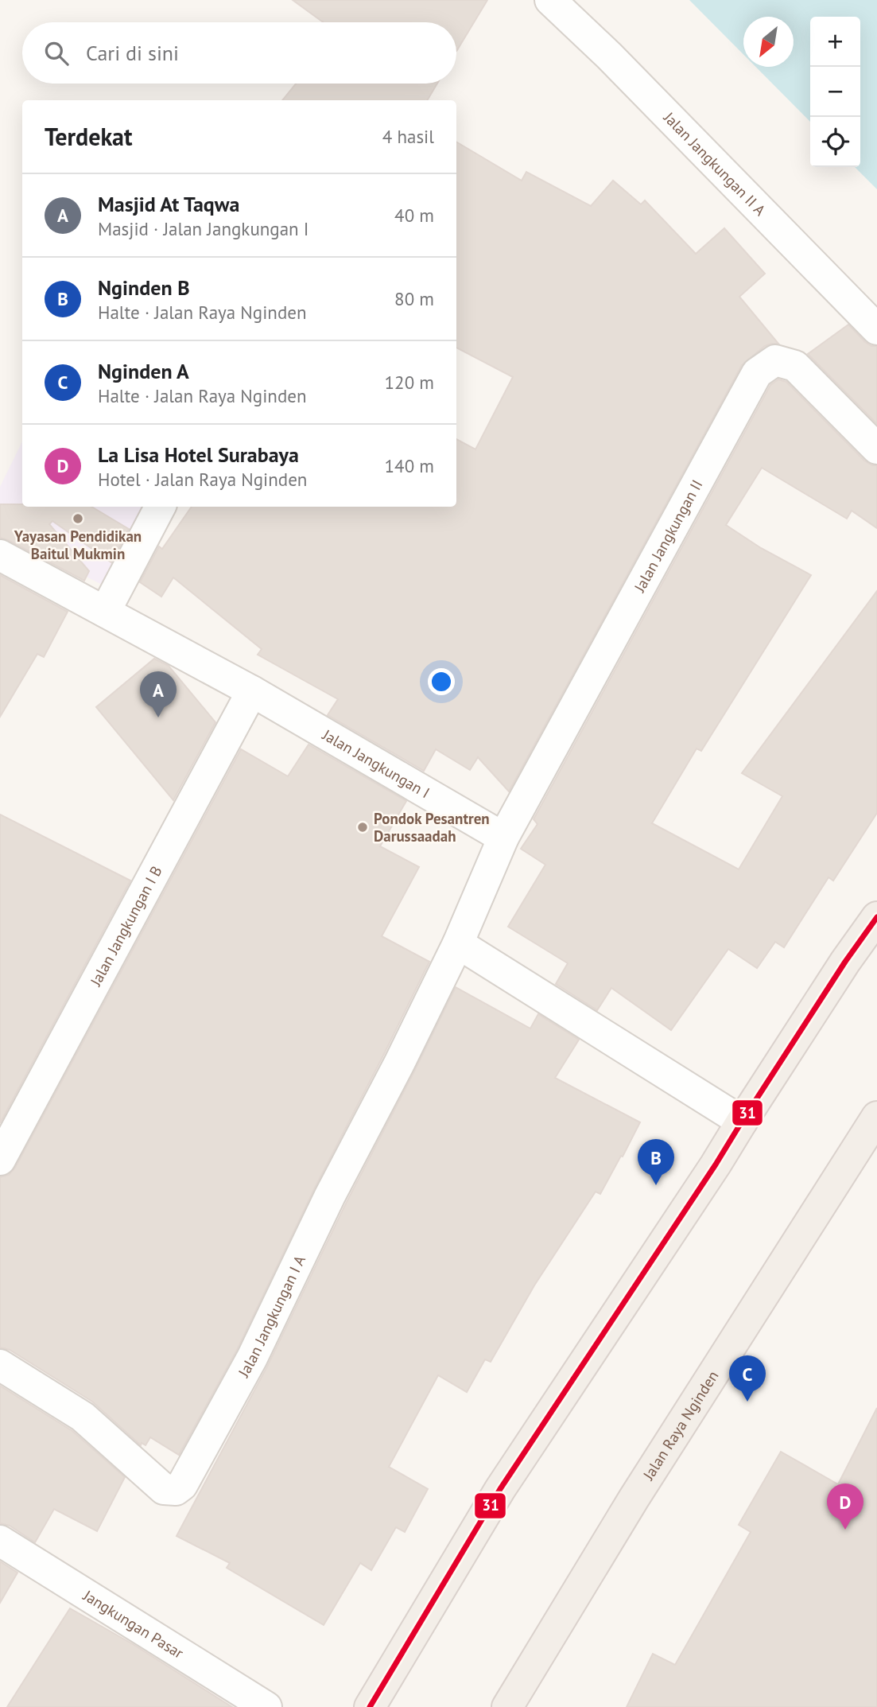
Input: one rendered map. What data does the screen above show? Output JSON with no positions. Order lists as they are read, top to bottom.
{
  "streets": {
    "main road": ["Jalan Raya Nginden"],
    "street": [
      "Jalan Jangkungan II A",
      "Jalan Jangkungan II",
      "Jalan Jangkungan I",
      "Jalan Jangkungan I B",
      "Jalan Jangkungan I A",
      "Jangkungan Pasar"
    ]
  },
  "crossings": [
    ["Jalan Jangkungan II", "Jalan Jangkungan I"],
    ["Jalan Jangkungan I", "Jalan Jangkungan I B"]
  ],
  "places": ["Yayasan Pendidikan Baitul Mukmin", "Pondok Pesantren Darussaadah"],
  "lines": ["transit line 31"],
  "north": "bottom left",
  "page": {
    "map_buttons": ["+", "−"],
    "search": "Cari di sini",
    "heading": ["Terdekat", "4 hasil"],
    "list": [
      {
        "mark": "A",
        "name": "Masjid At Taqwa",
        "note": "Masjid · Jalan Jangkungan I",
        "value": "40 m"
      },
      {
        "mark": "B",
        "name": "Nginden B",
        "note": "Halte · Jalan Raya Nginden",
        "value": "80 m"
      },
      {
        "mark": "C",
        "name": "Nginden A",
        "note": "Halte · Jalan Raya Nginden",
        "value": "120 m"
      },
      {
        "mark": "D",
        "name": "La Lisa Hotel Surabaya",
        "note": "Hotel · Jalan Raya Nginden",
        "value": "140 m"
      }
    ],
    "pins": [
      "A",
      "B",
      "C",
      "D"
    ]
  }
}
